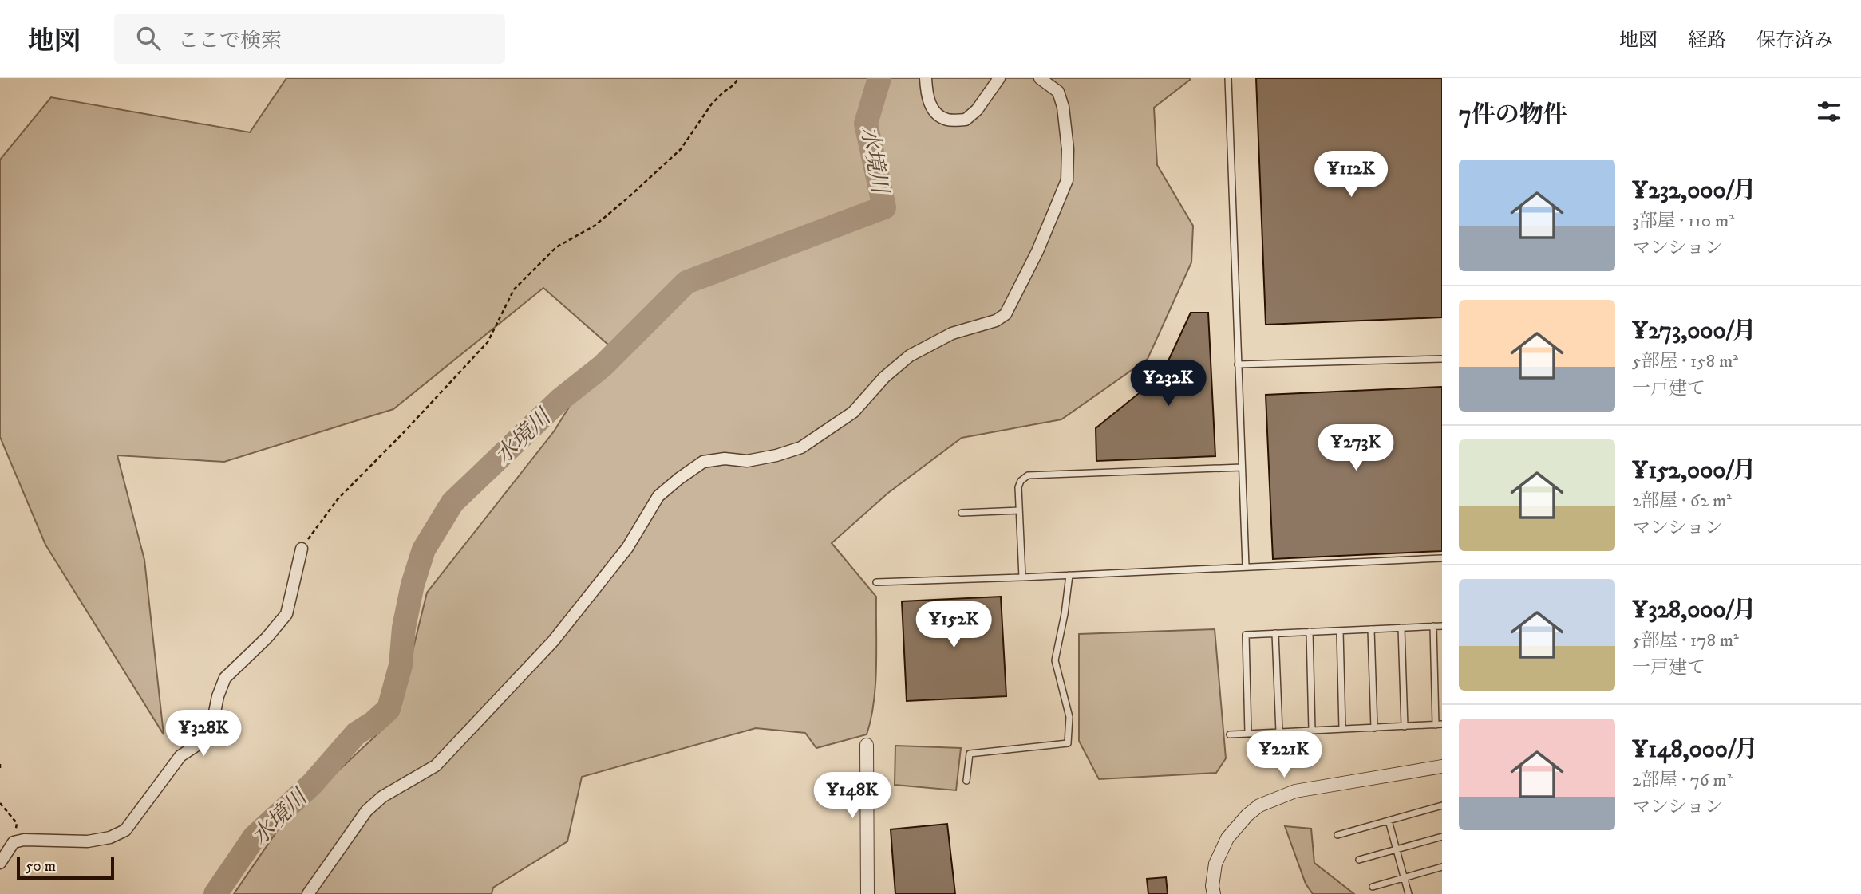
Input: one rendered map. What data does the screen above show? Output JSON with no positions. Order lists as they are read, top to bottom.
{
  "water": ["水境川"],
  "scale_bar": "50 m",
  "page": {
    "header": "地図",
    "search": "ここで検索",
    "nav": ["地図", "経路", "保存済み"],
    "heading": "7件の物件",
    "list": [
      {
        "name": "¥232,000/月",
        "note": "3部屋 · 110 m² · マンション"
      },
      {
        "name": "¥273,000/月",
        "note": "5部屋 · 158 m² · 一戸建て"
      },
      {
        "name": "¥152,000/月",
        "note": "2部屋 · 62 m² · マンション"
      },
      {
        "name": "¥328,000/月",
        "note": "5部屋 · 178 m² · 一戸建て"
      },
      {
        "name": "¥148,000/月",
        "note": "2部屋 · 76 m² · マンション"
      }
    ],
    "price": [
      "¥112K",
      "¥232K",
      "¥273K",
      "¥152K",
      "¥328K",
      "¥221K",
      "¥148K"
    ],
    "scale": "50 m"
  }
}
